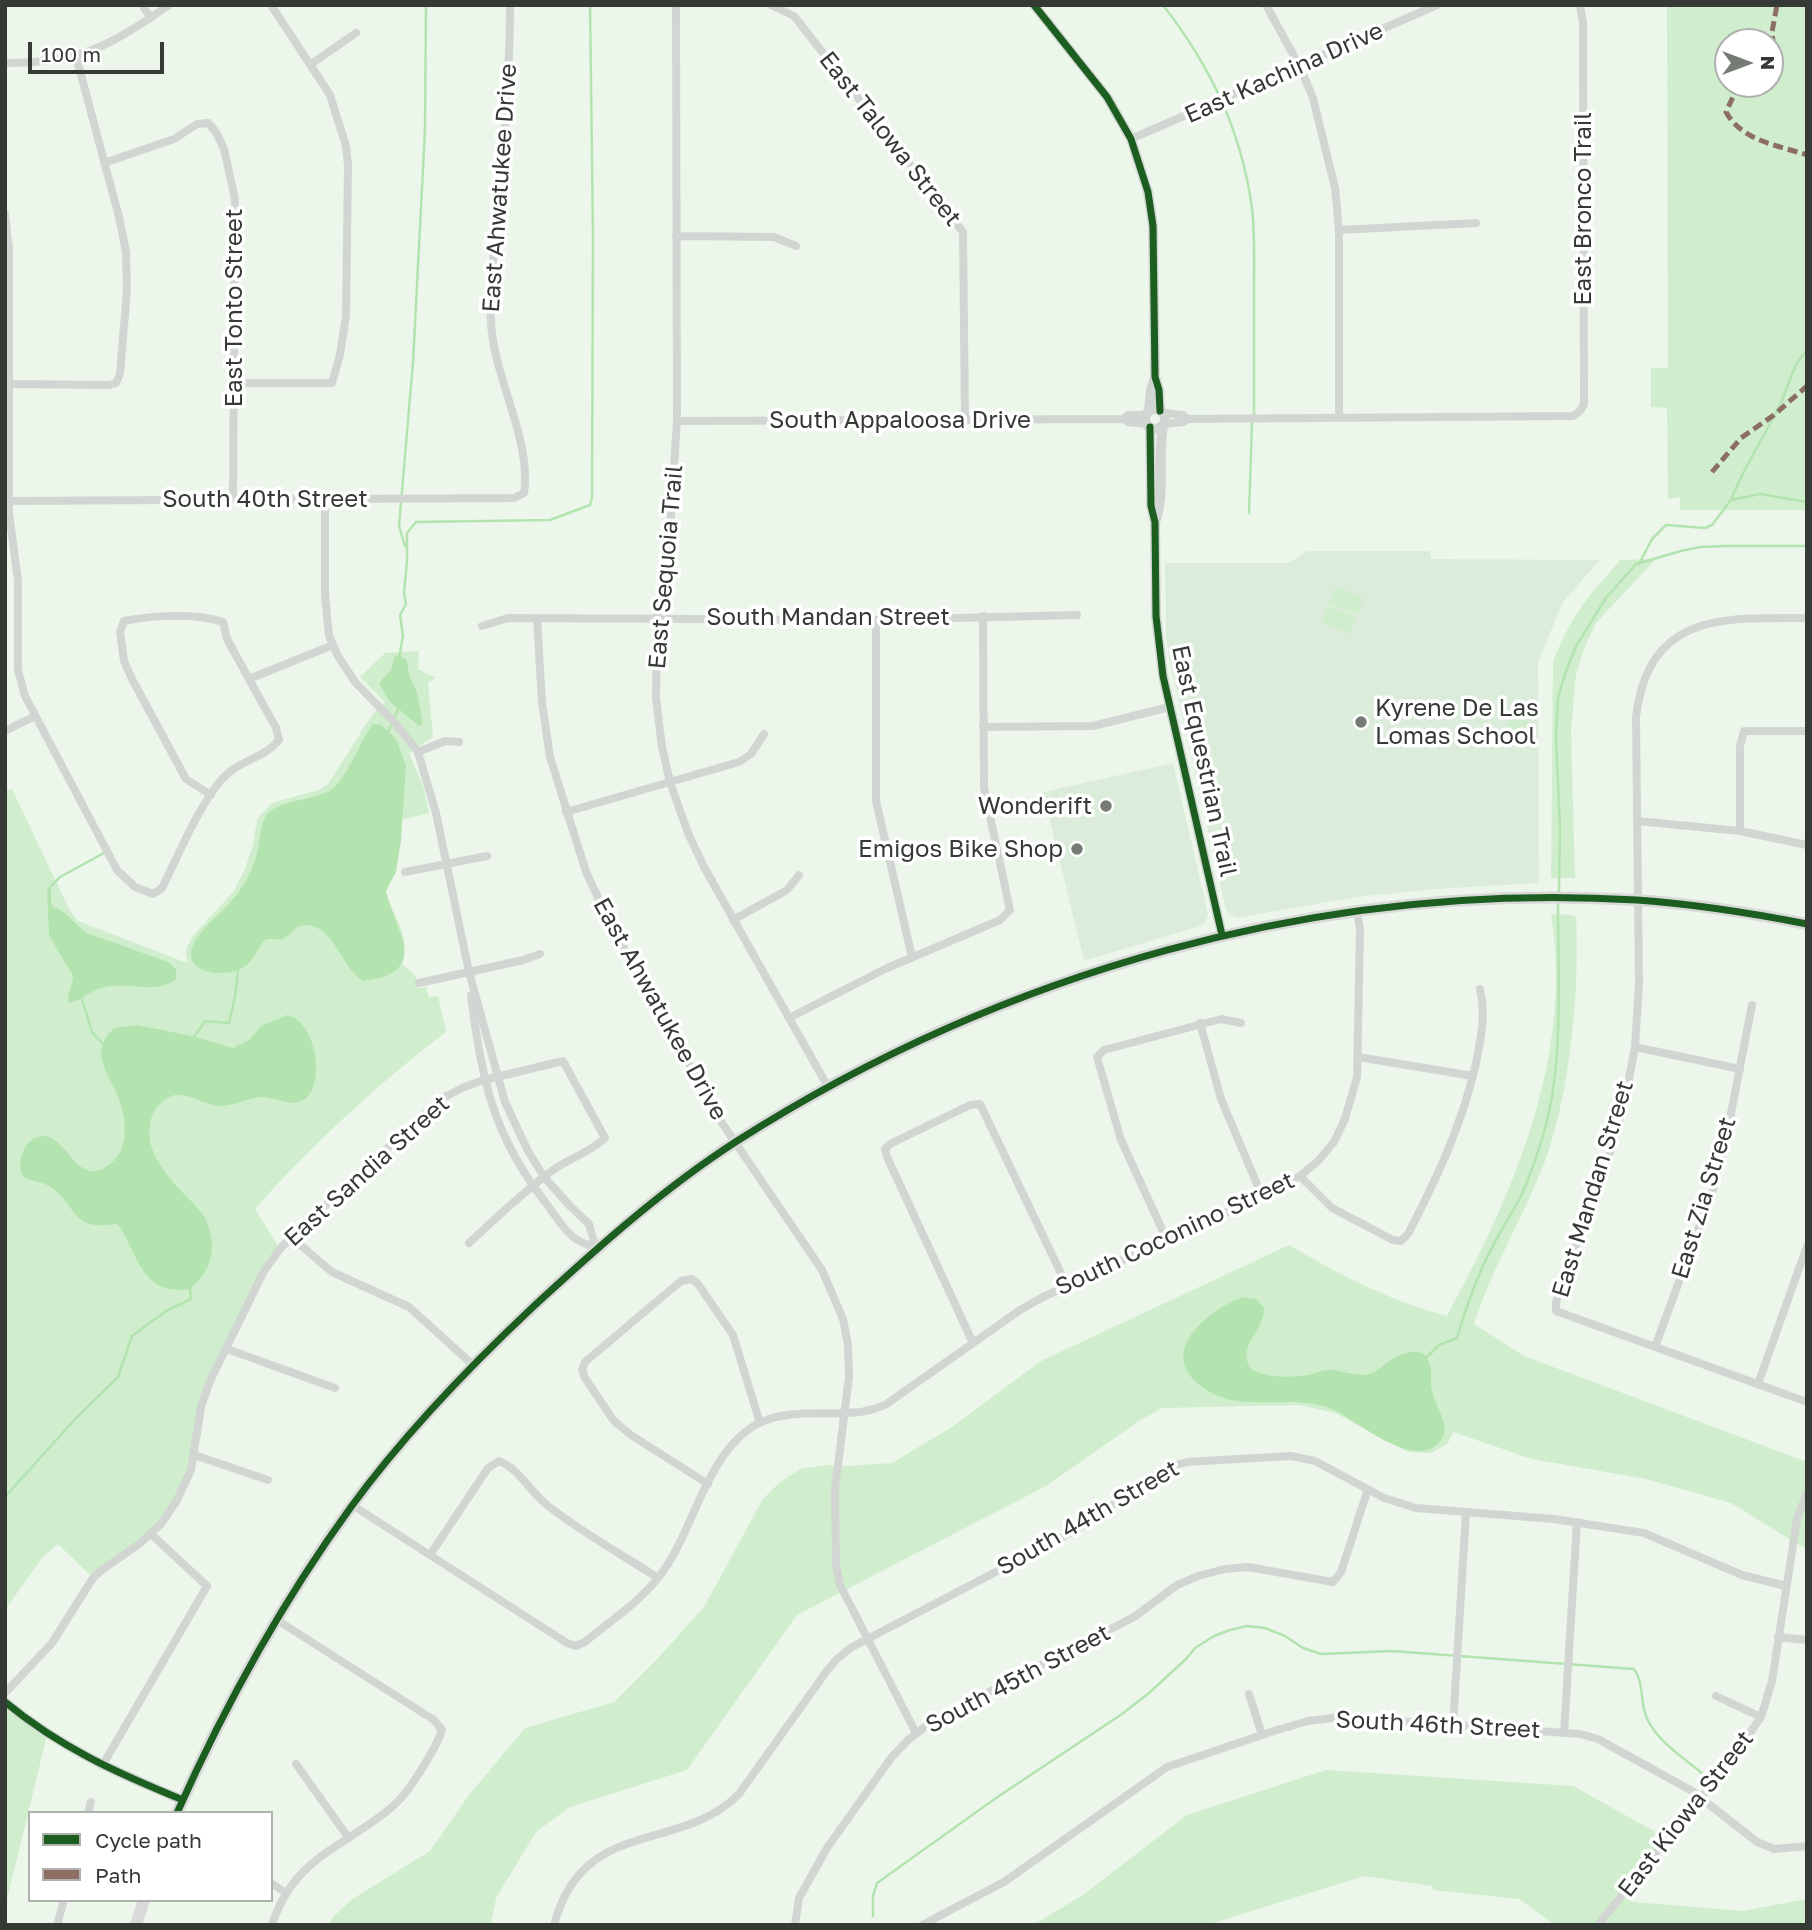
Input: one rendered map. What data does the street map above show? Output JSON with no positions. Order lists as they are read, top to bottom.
{
  "streets": {
    "street": [
      "East Kachina Drive",
      "East Talowa Street",
      "East Ahwatukee Drive",
      "East Bronco Trail",
      "East Tonto Street",
      "South Appaloosa Drive",
      "South 40th Street",
      "East Sequoia Trail",
      "South Mandan Street",
      "East Equestrian Trail",
      "East Sandia Street",
      "East Mandan Street",
      "East Zia Street",
      "South Coconino Street",
      "South 44th Street",
      "South 45th Street",
      "South 46th Street",
      "East Kiowa Street"
    ]
  },
  "crossings": [
    ["East Kachina Drive", "East Equestrian Trail"],
    ["East Talowa Street", "South Appaloosa Drive"],
    ["East Ahwatukee Drive", "South 40th Street"],
    ["East Ahwatukee Drive", "South Mandan Street"],
    ["East Ahwatukee Drive", "South Coconino Street"],
    ["East Ahwatukee Drive", "South 44th Street"],
    ["East Ahwatukee Drive", "South 45th Street"],
    ["East Bronco Trail", "South Appaloosa Drive"],
    ["East Tonto Street", "South 40th Street"],
    ["South Appaloosa Drive", "East Sequoia Trail"],
    ["South Appaloosa Drive", "East Equestrian Trail"],
    ["East Sequoia Trail", "South Mandan Street"],
    ["East Mandan Street", "East Zia Street"],
    ["South 44th Street", "South 45th Street"],
    ["South 44th Street", "East Kiowa Street"],
    ["South 46th Street", "East Kiowa Street"]
  ],
  "places": ["Kyrene De Las Lomas School", "Wonderift", "Emigos Bike Shop"],
  "legend": ["Cycle path", "Path"],
  "scale_bar": "100 m",
  "north": "right"
}
